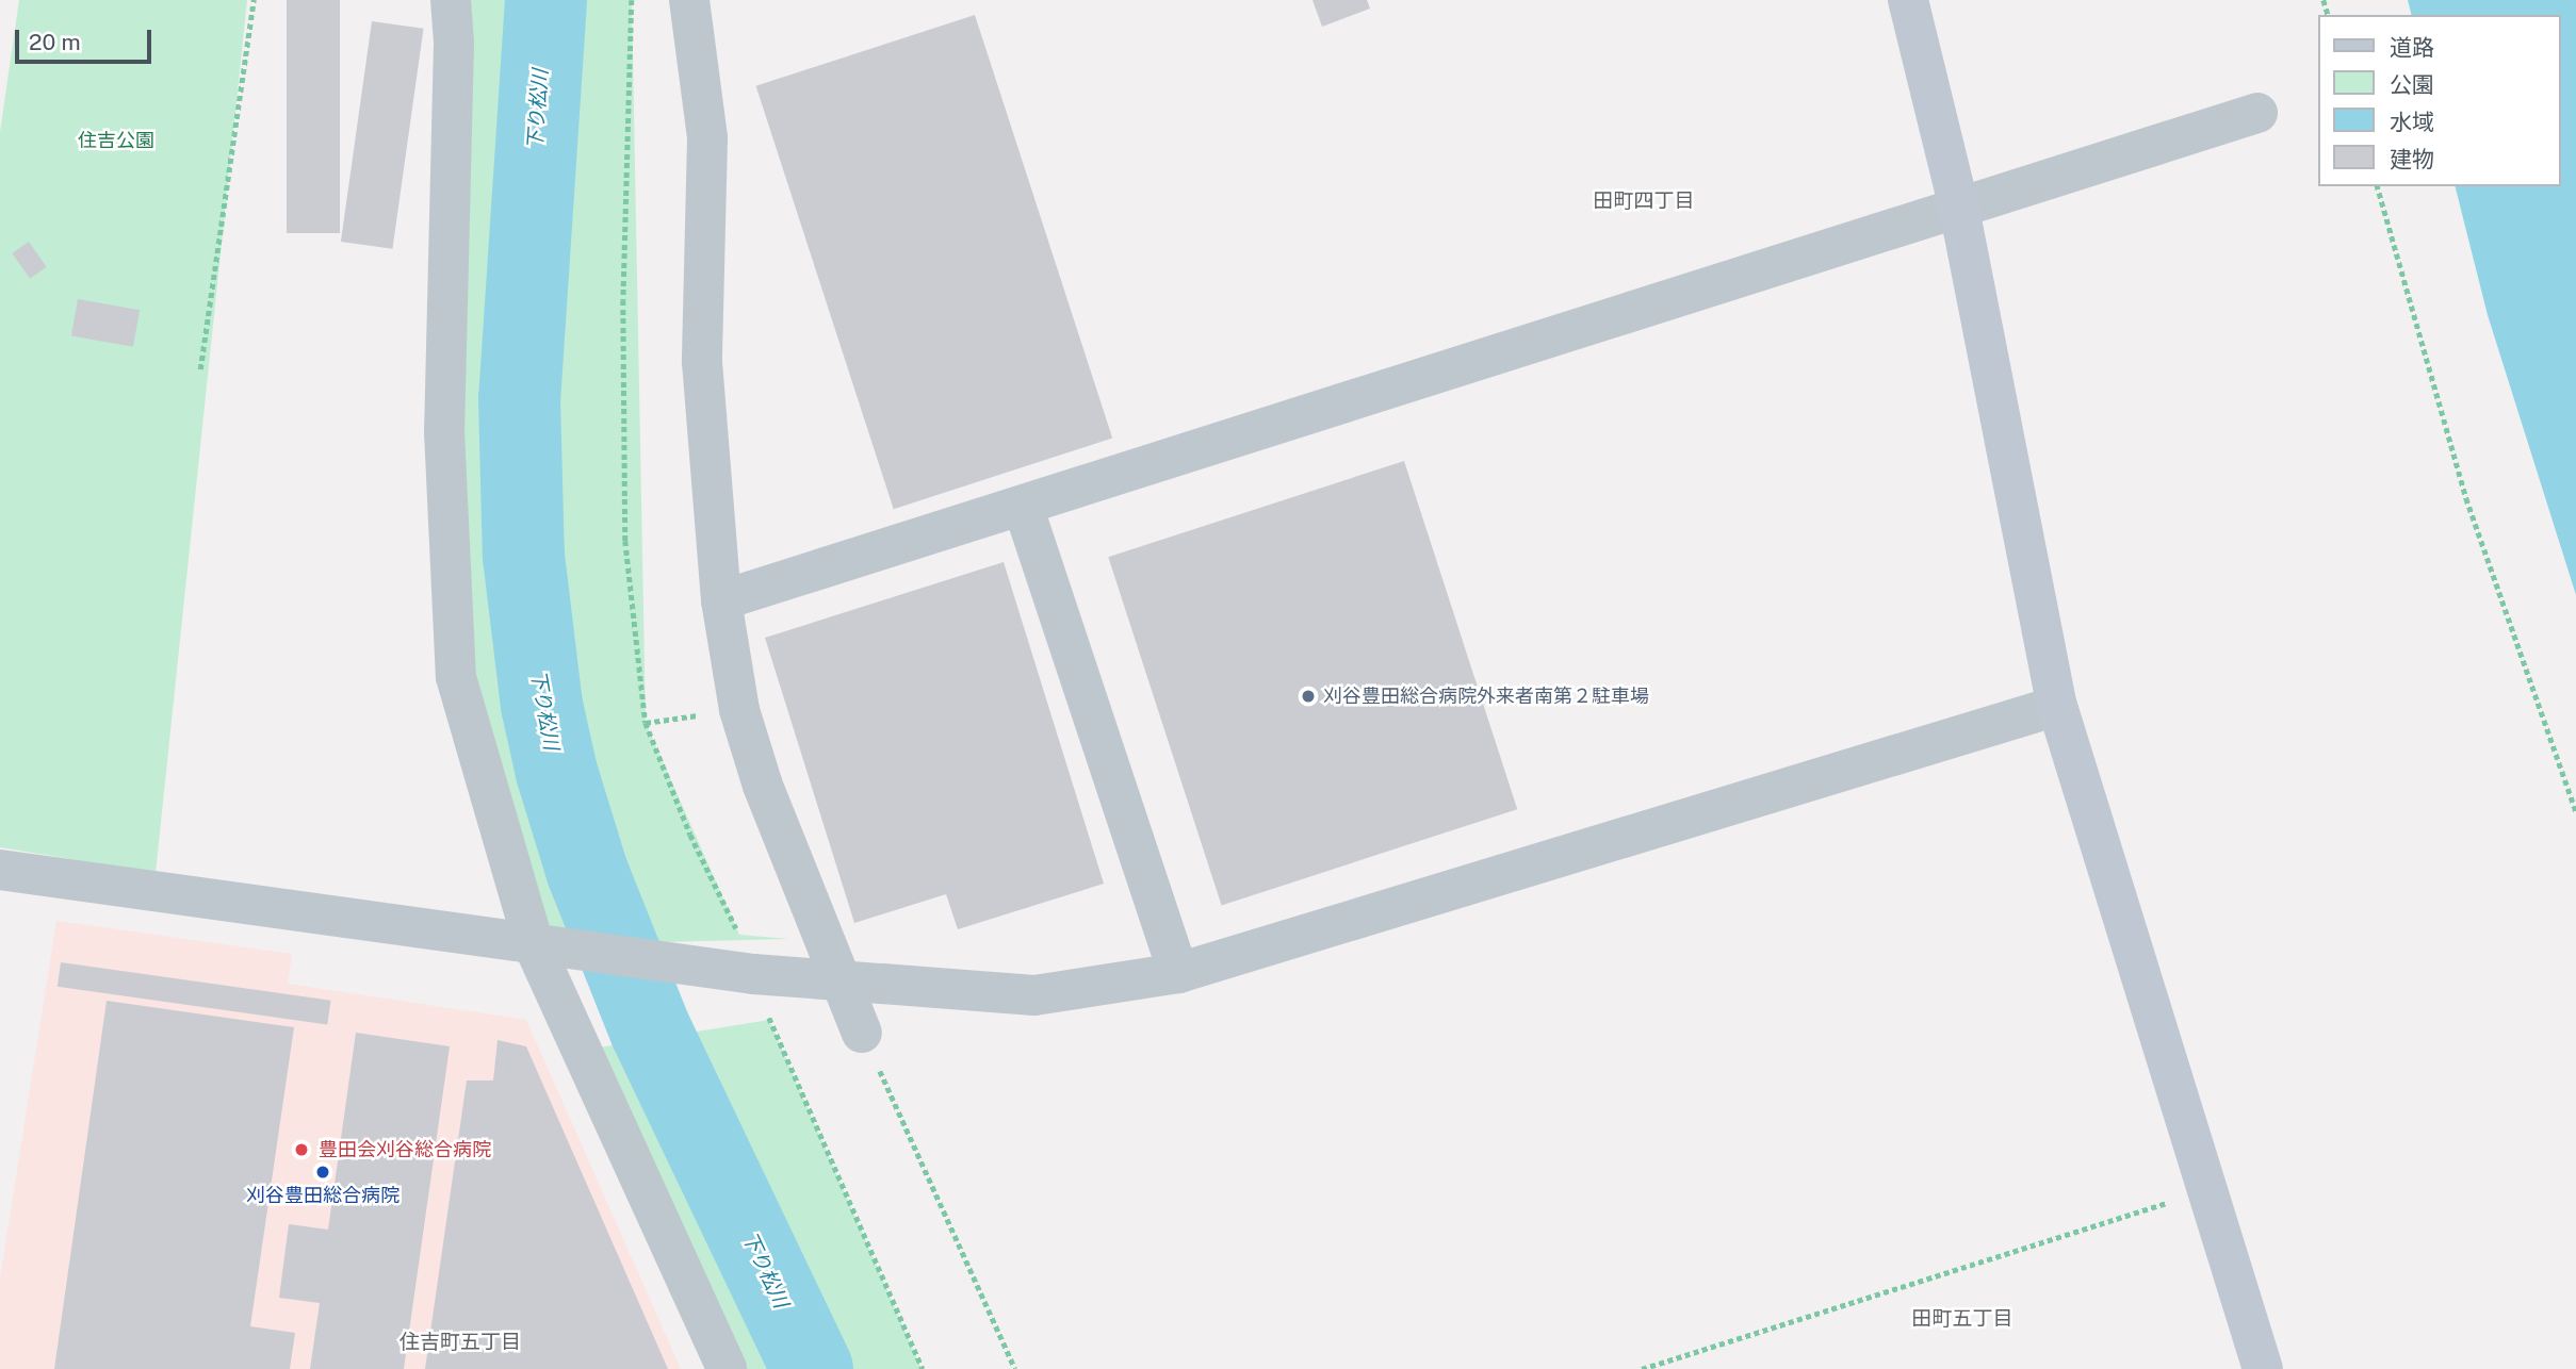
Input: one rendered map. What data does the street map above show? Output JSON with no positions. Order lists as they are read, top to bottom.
{
  "districts": ["田町四丁目", "田町五丁目", "住吉町五丁目"],
  "water": ["下り松川"],
  "parks": ["住吉公園"],
  "places": ["刈谷豊田総合病院外来者南第２駐車場", "豊田会刈谷総合病院", "刈谷豊田総合病院"],
  "legend": [
    "道路",
    "公園",
    "水域",
    "建物"
  ],
  "scale_bar": "20 m"
}
